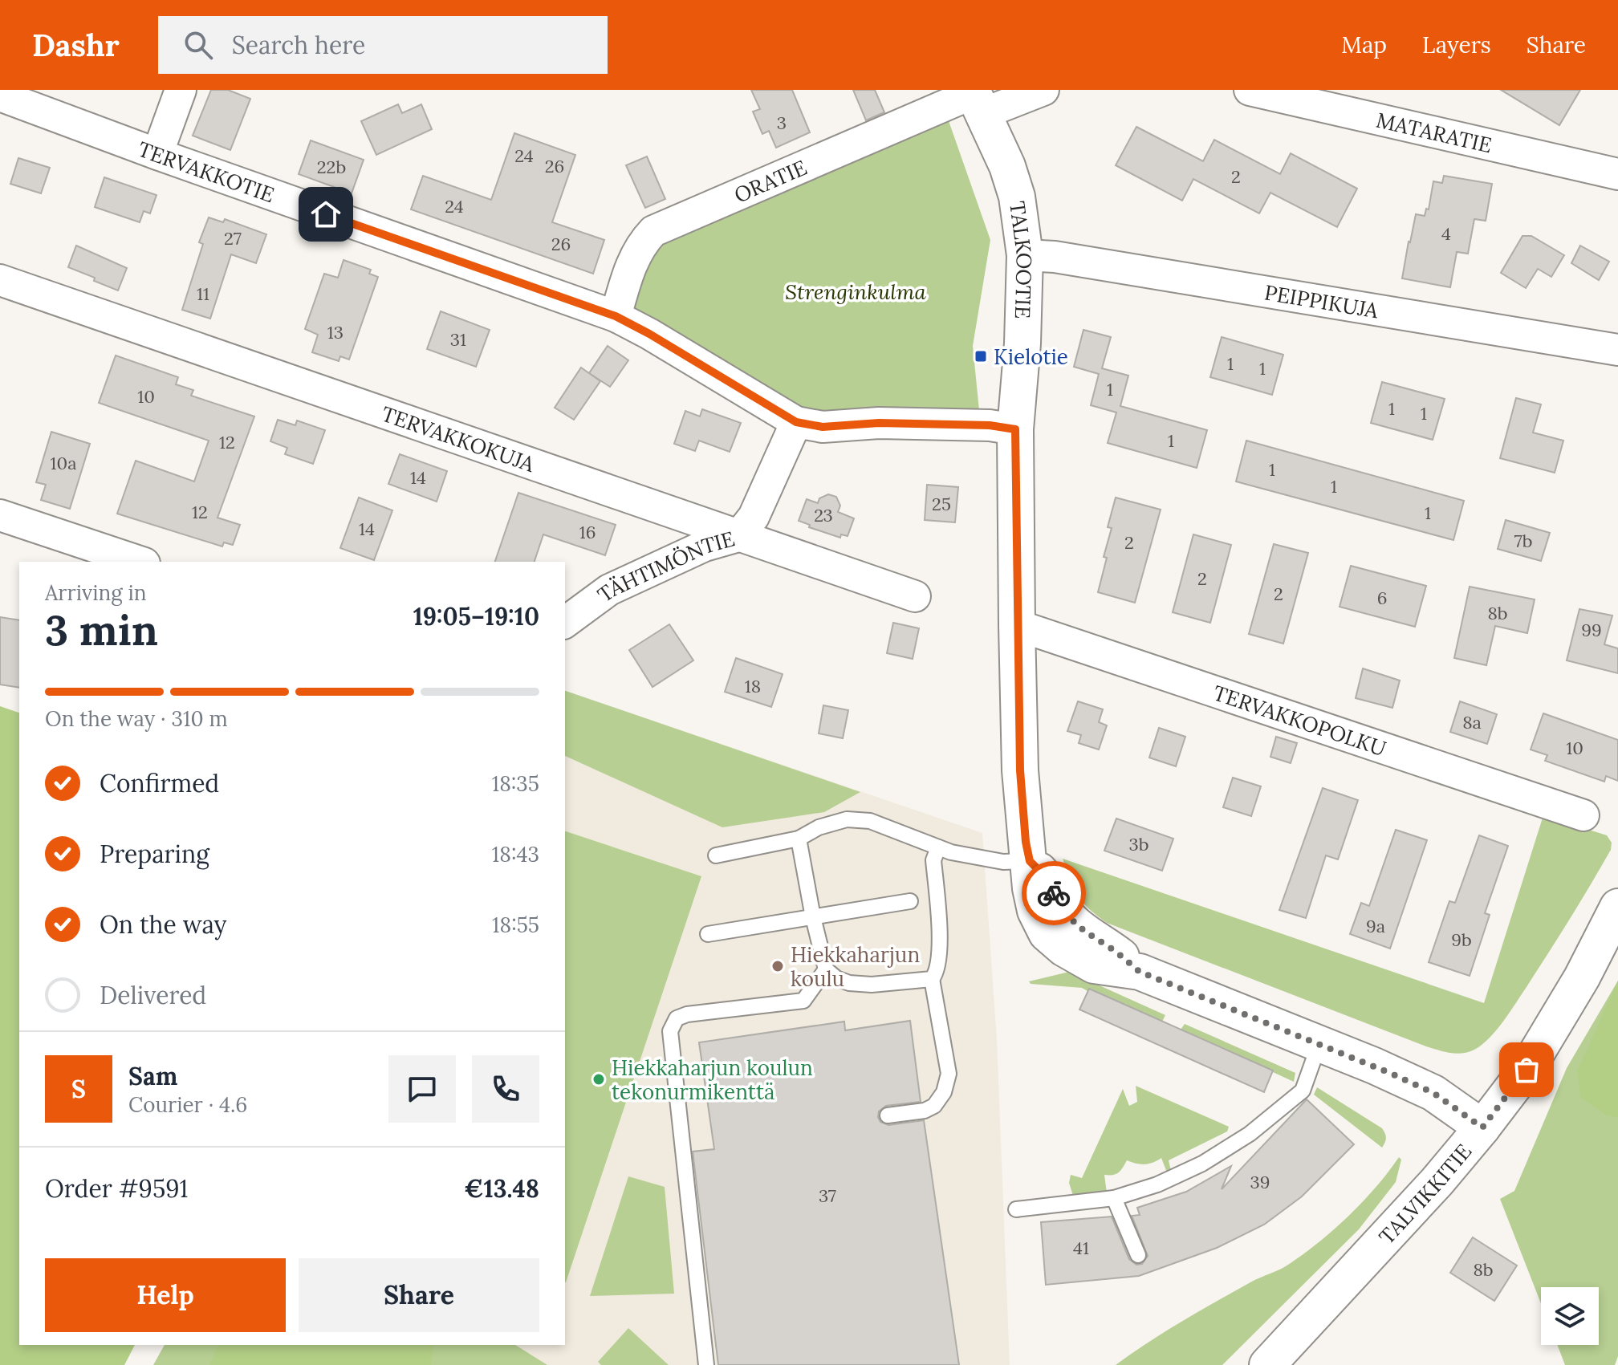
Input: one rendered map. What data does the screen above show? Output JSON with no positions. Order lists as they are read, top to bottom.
{
  "streets": {
    "street": [
      "MATARATIE",
      "TERVAKKOTIE",
      "ORATIE",
      "TALKOOTIE",
      "PEIPPIKUJA",
      "TERVAKKOKUJA",
      "TÄHTIMÖNTIE",
      "TERVAKKOPOLKU",
      "TALVIKKITIE"
    ]
  },
  "crossings": [
    ["TERVAKKOTIE", "ORATIE"],
    ["TERVAKKOTIE", "TÄHTIMÖNTIE"],
    ["ORATIE", "TALKOOTIE"],
    ["TALKOOTIE", "PEIPPIKUJA"],
    ["TALKOOTIE", "TERVAKKOPOLKU"],
    ["TERVAKKOKUJA", "TÄHTIMÖNTIE"]
  ],
  "parks": ["Strenginkulma"],
  "places": {
    "transit": ["Kielotie"],
    "other": ["Hiekkaharjun koulu", "Hiekkaharjun koulun tekonurmikenttä"]
  },
  "house_numbers": [
    "3",
    "24",
    "26",
    "22b",
    "2",
    "24",
    "4",
    "27",
    "26",
    "11",
    "13",
    "31",
    "1",
    "1",
    "1",
    "10",
    "1",
    "1",
    "1",
    "12",
    "10a",
    "1",
    "14",
    "1",
    "25",
    "12",
    "1",
    "23",
    "14",
    "16",
    "7b",
    "2",
    "2",
    "2",
    "6",
    "8b",
    "99",
    "18",
    "8a",
    "10",
    "3b",
    "9a",
    "9b",
    "39",
    "37",
    "41",
    "8b"
  ],
  "page": {
    "header": "Dashr",
    "search": "Search here",
    "nav": ["Map", "Layers", "Share"],
    "heading": ["3 min", "Arriving in", "19:05–19:10"],
    "panel": [
      "Sam",
      "Courier · 4.6",
      "Order #9591",
      "€13.48"
    ],
    "bar": "On the way · 310 m",
    "list": [
      ["Confirmed", "18:35"],
      ["Preparing", "18:43"],
      ["On the way", "18:55"],
      "Delivered"
    ],
    "round": "S",
    "buttons": ["Help", "Share"]
  }
}
